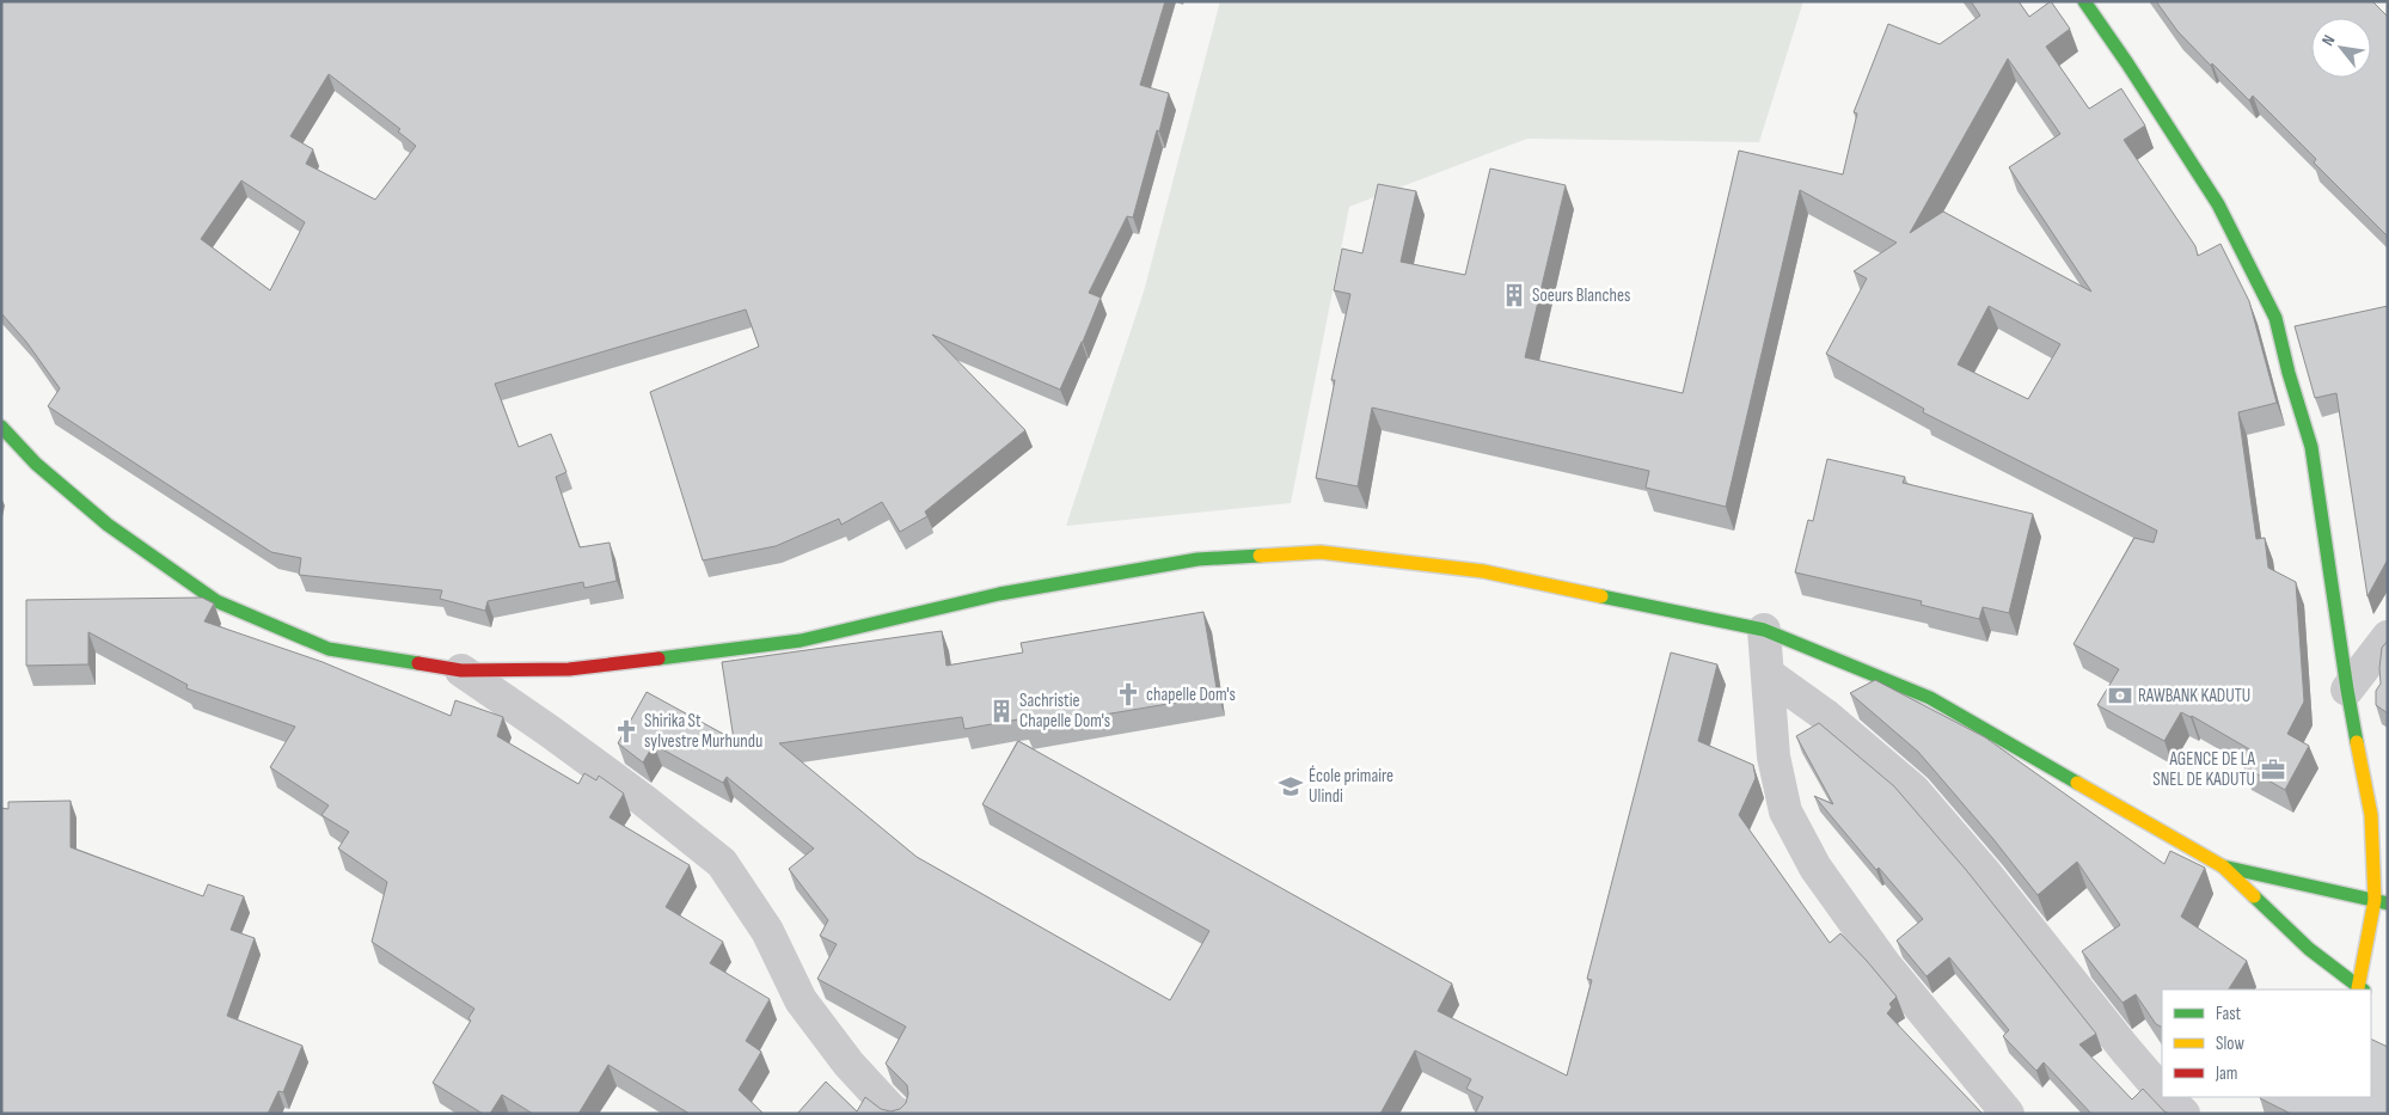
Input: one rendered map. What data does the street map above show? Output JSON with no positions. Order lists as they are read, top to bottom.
{
  "places": {
    "building": ["Soeurs Blanches", "Sachristie Chapelle Dom's"],
    "church": ["chapelle Dom's", "Shirika St sylvestre Murhundu"],
    "bank": ["RAWBANK KADUTU"],
    "office": ["AGENCE DE LA SNEL DE KADUTU"],
    "school or university": ["École primaire Ulindi"]
  },
  "legend": ["Fast", "Slow", "Jam"],
  "north": "top left"
}
